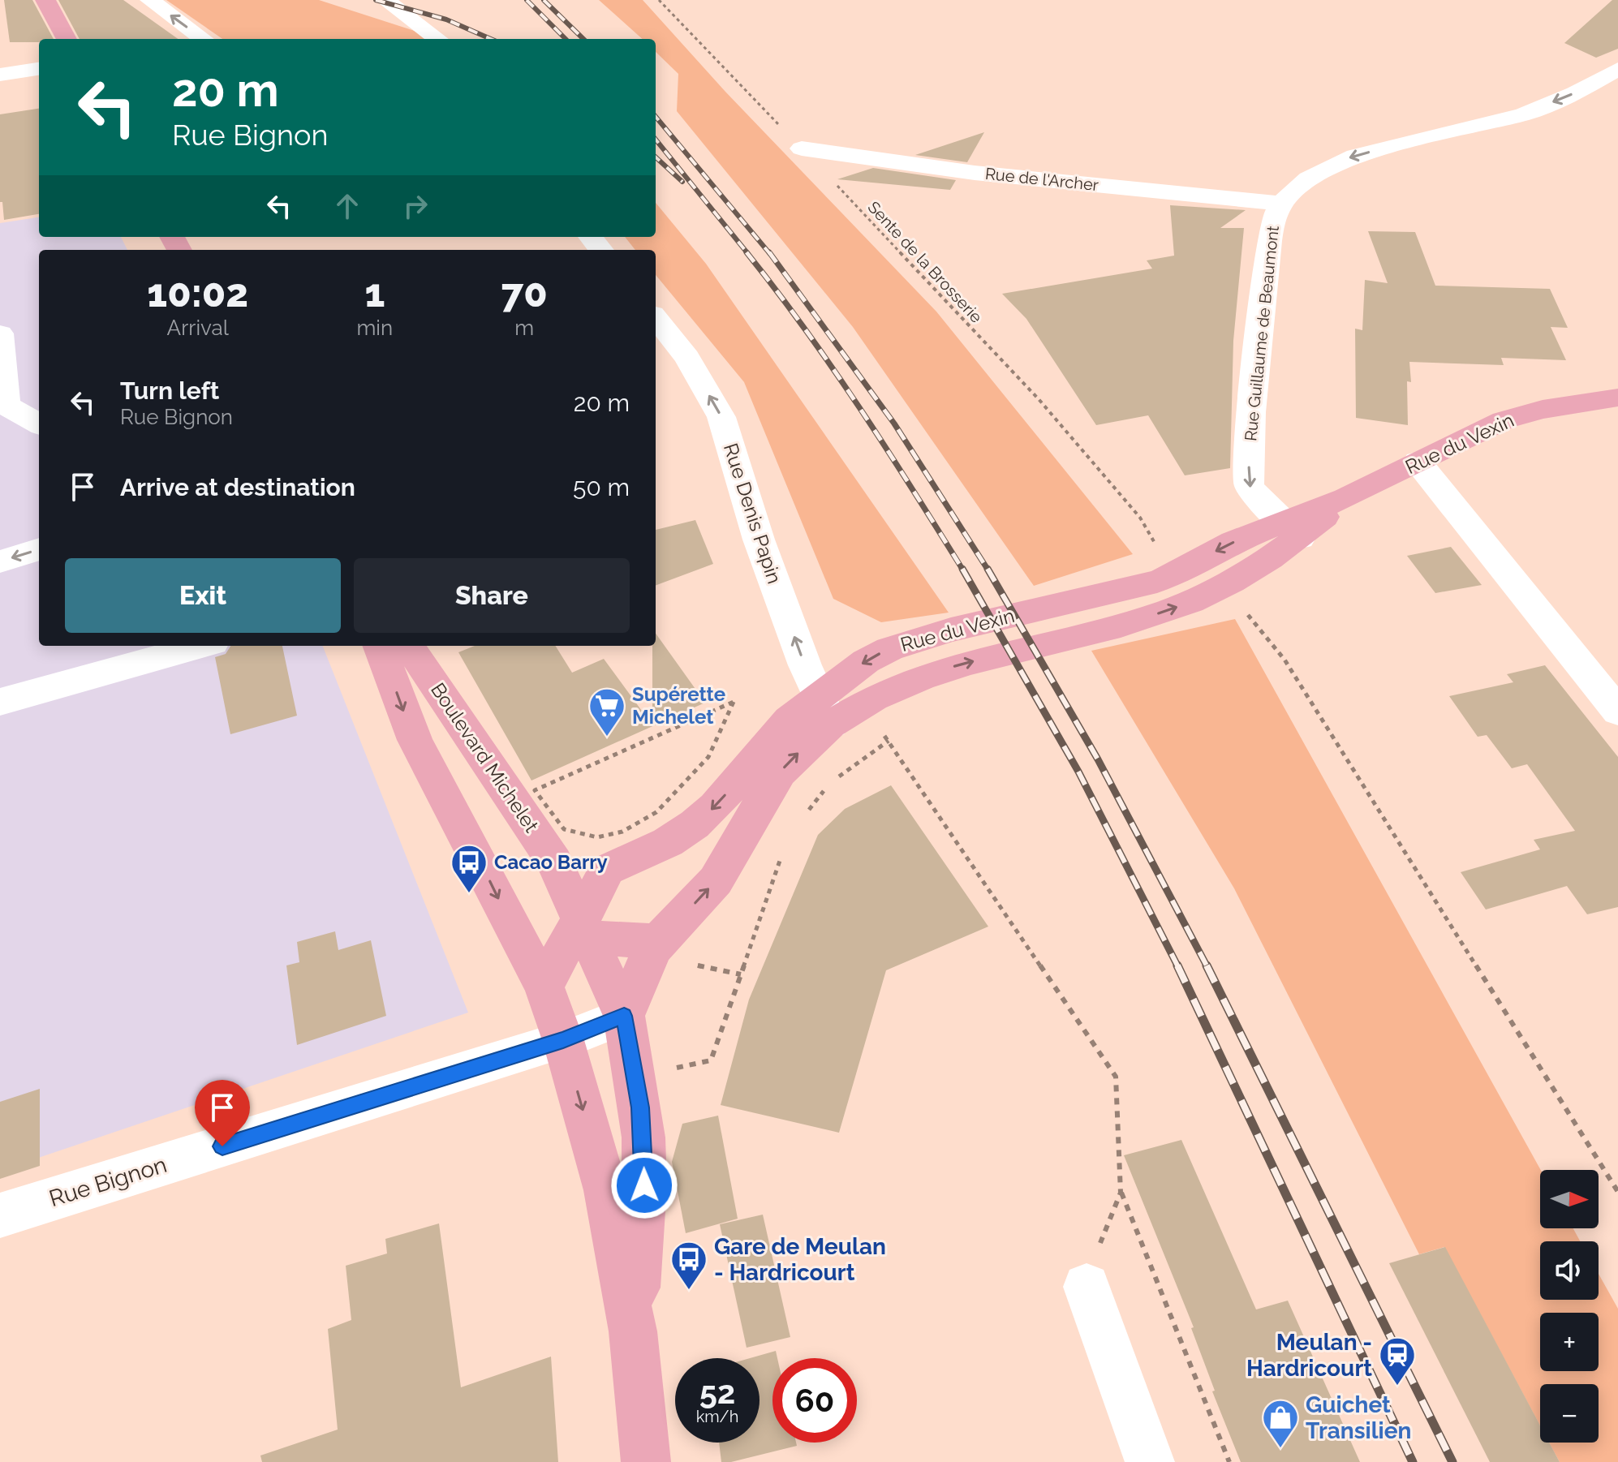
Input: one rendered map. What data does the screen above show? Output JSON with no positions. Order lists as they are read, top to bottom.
{
  "streets": {
    "main road": ["Rue du Vexin", "Boulevard Michelet"],
    "street": [
      "Rue de l'Archer",
      "Rue Guillaume de Beaumont",
      "Rue Denis Papin",
      "Rue Bignon"
    ],
    "path": ["Sente de la Brosserie"]
  },
  "crossings": [
    ["Rue de l'Archer", "Sente de la Brosserie"],
    ["Rue de l'Archer", "Rue Guillaume de Beaumont"],
    ["Rue Guillaume de Beaumont", "Rue du Vexin"],
    ["Rue du Vexin", "Rue Denis Papin"],
    ["Rue du Vexin", "Boulevard Michelet"],
    ["Rue du Vexin", "Rue Bignon"],
    ["Boulevard Michelet", "Rue Bignon"]
  ],
  "one_way": ["Rue Denis Papin"],
  "places": {
    "supermarket": ["Supérette Michelet"],
    "bus stop": ["Cacao Barry", "Gare de Meulan - Hardricourt"],
    "station": ["Meulan - Hardricourt"],
    "shop": ["Guichet Transilien"]
  },
  "north": "right",
  "page": {
    "turn": ["20 m", "Rue Bignon"],
    "eta": [
      "10:02",
      "Arrival",
      "1",
      "min",
      "70",
      "m"
    ],
    "list": [
      {
        "name": "Turn left",
        "note": "Rue Bignon",
        "value": "20 m"
      },
      {
        "name": "Arrive at destination",
        "value": "50 m"
      }
    ],
    "buttons": ["Exit", "Share"],
    "map_buttons": ["+", "−"],
    "speed": "52 km/h",
    "limit": "60"
  }
}
